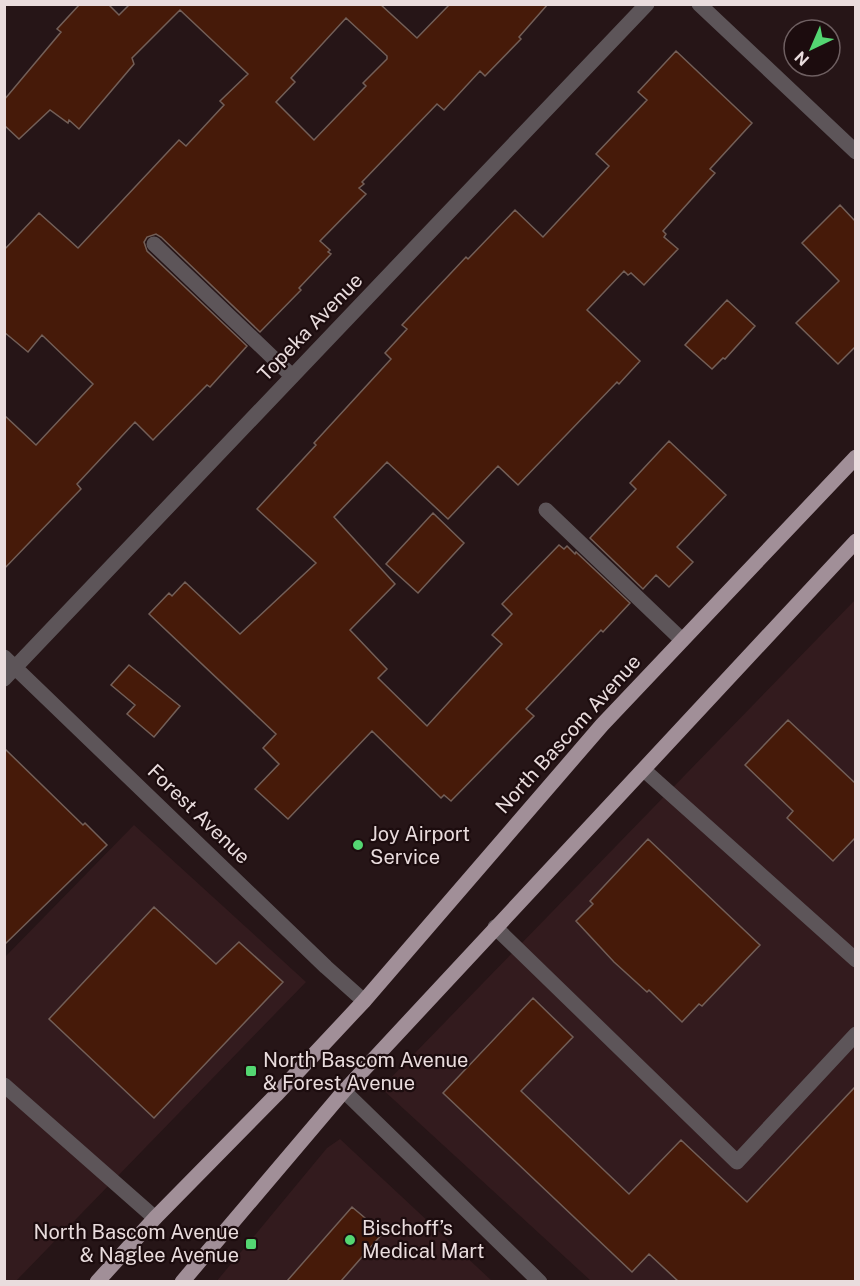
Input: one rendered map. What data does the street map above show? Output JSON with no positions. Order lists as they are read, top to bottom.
{
  "streets": {
    "main road": ["North Bascom Avenue"],
    "street": ["Topeka Avenue", "Forest Avenue"]
  },
  "crossings": [
    ["Topeka Avenue", "Forest Avenue"],
    ["North Bascom Avenue", "Forest Avenue"]
  ],
  "places": {
    "other": ["Joy Airport Service", "Bischoff’s Medical Mart"],
    "transit": ["North Bascom Avenue & Forest Avenue", "North Bascom Avenue & Naglee Avenue"]
  },
  "north": "bottom left"
}
